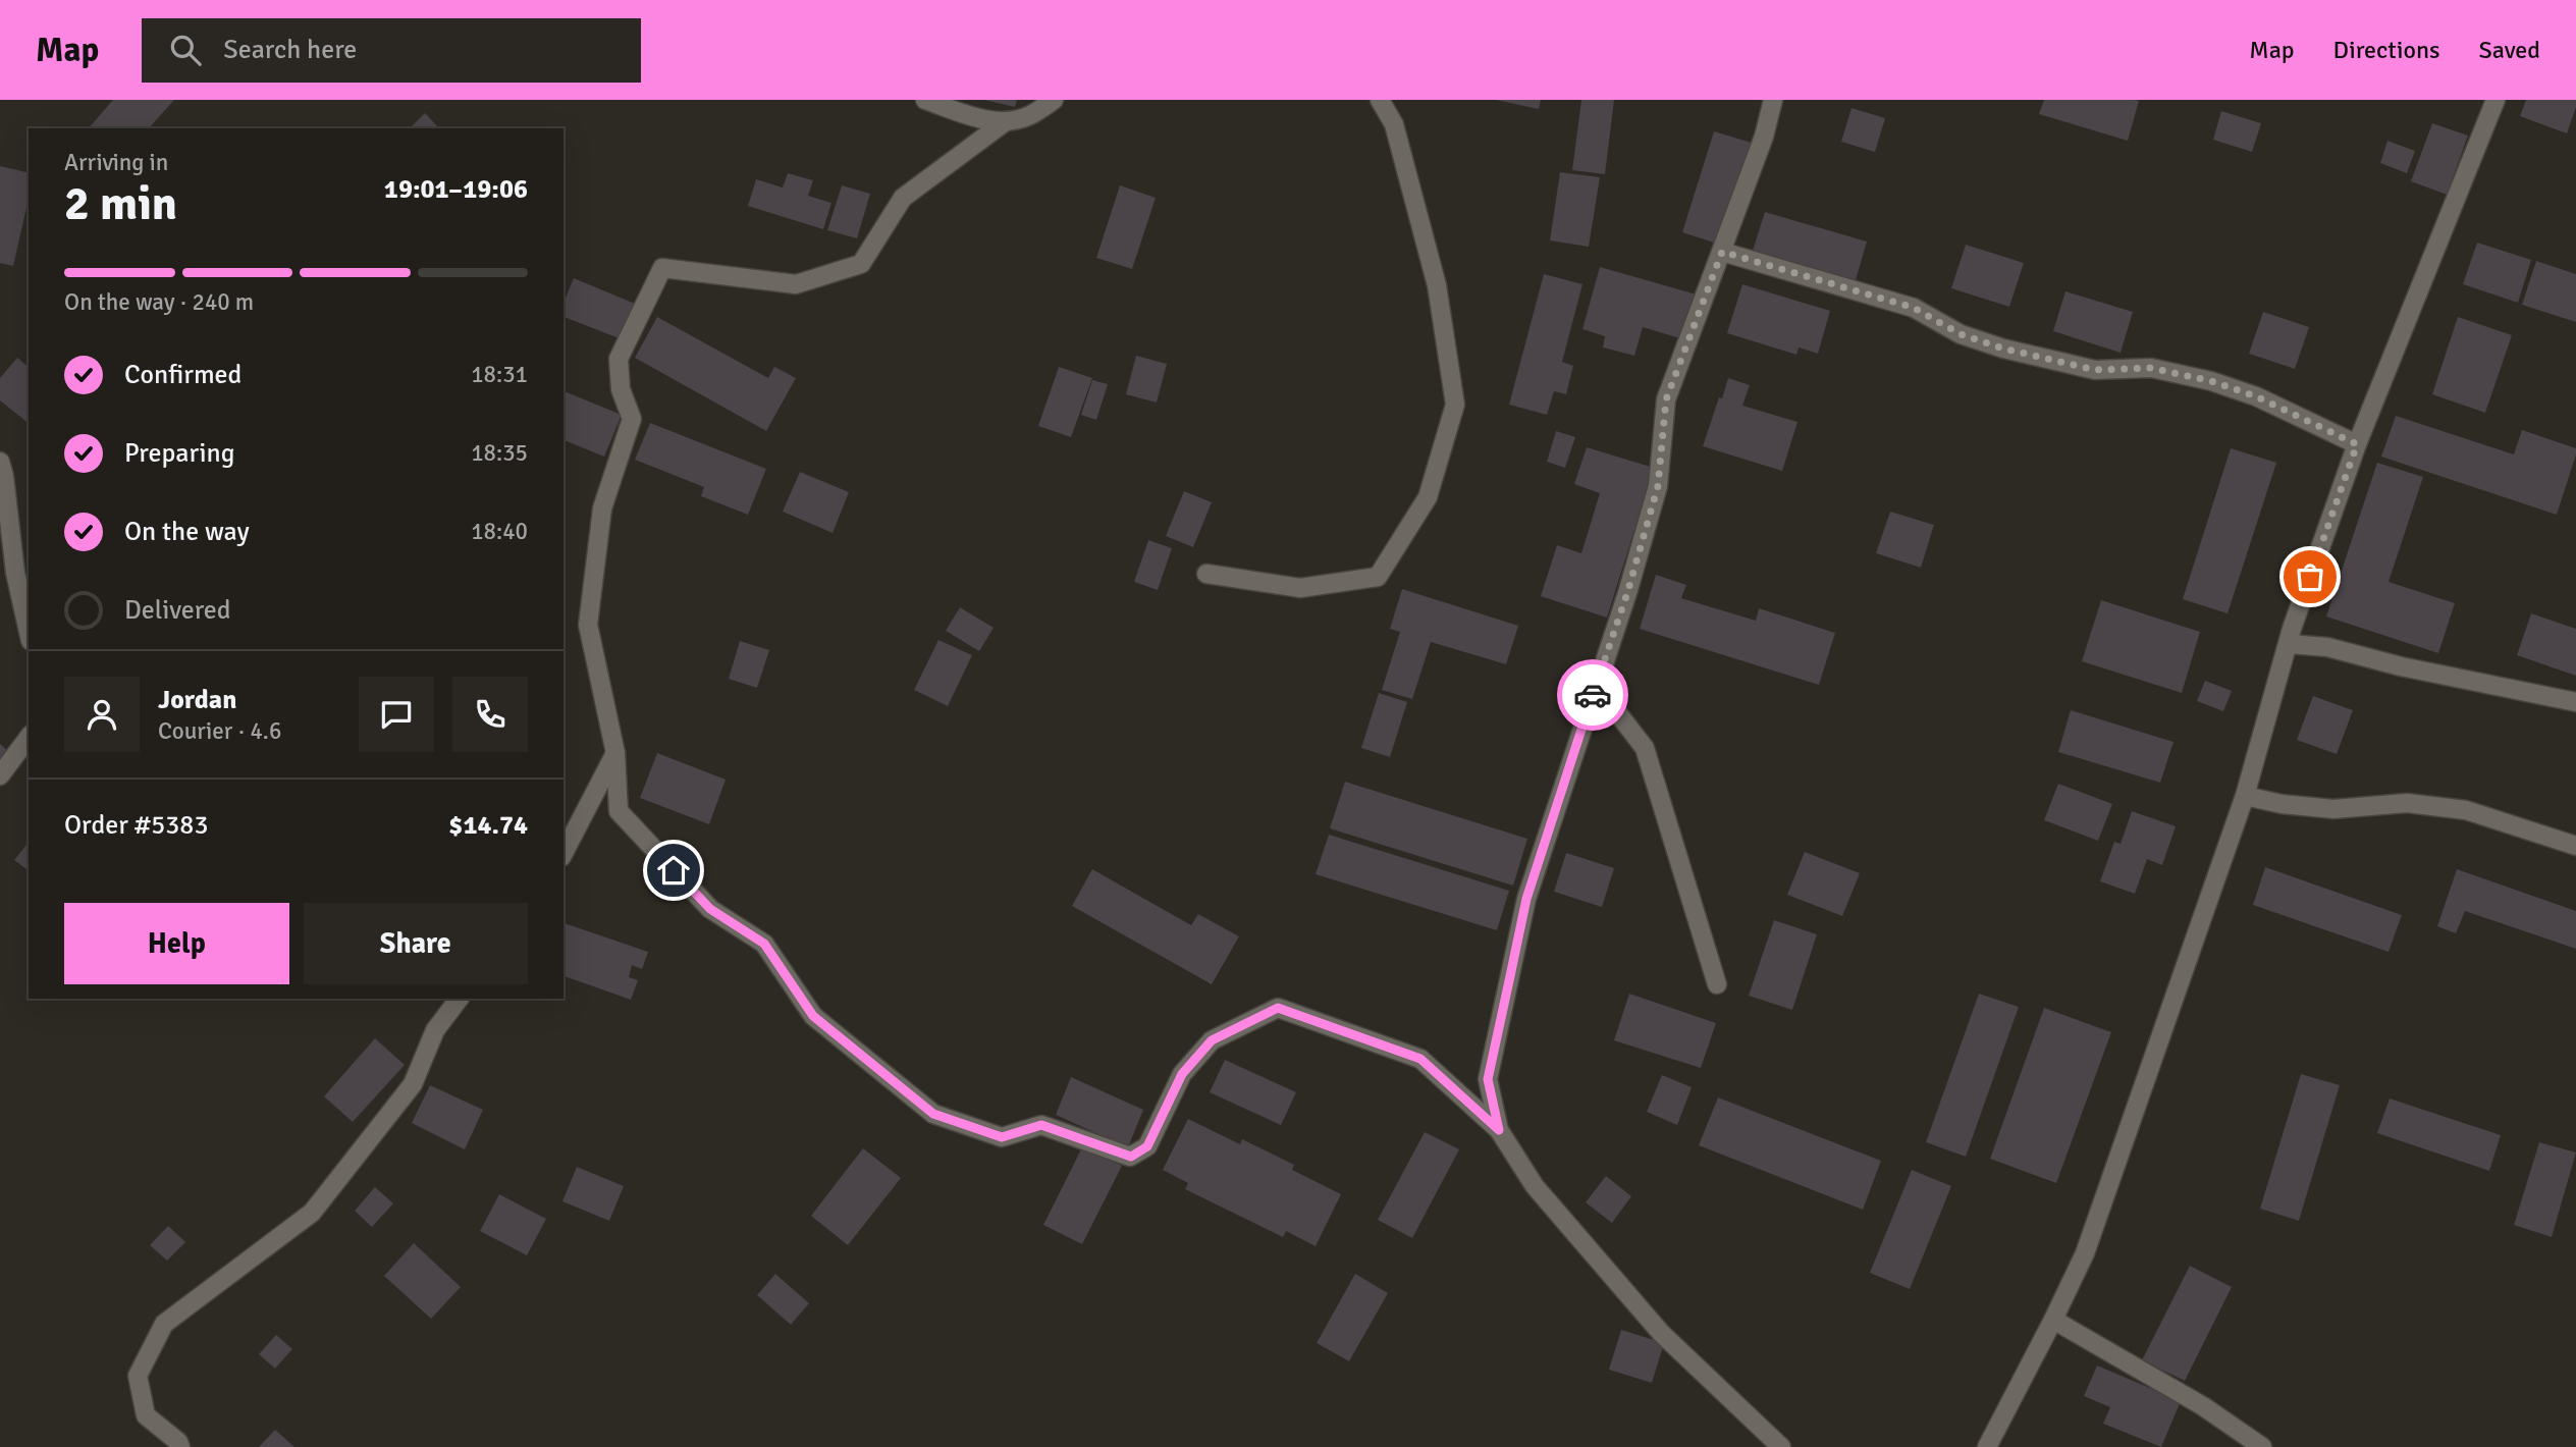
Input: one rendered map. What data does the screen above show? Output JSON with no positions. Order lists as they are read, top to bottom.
{
  "page": {
    "header": "Map",
    "search": "Search here",
    "nav": ["Map", "Directions", "Saved"],
    "heading": ["2 min", "Arriving in", "19:01–19:06"],
    "panel": [
      "Jordan",
      "Courier · 4.6",
      "Order #5383",
      "$14.74"
    ],
    "bar": "On the way · 240 m",
    "list": [
      ["Confirmed", "18:31"],
      ["Preparing", "18:35"],
      ["On the way", "18:40"],
      "Delivered"
    ],
    "buttons": ["Help", "Share"]
  }
}
